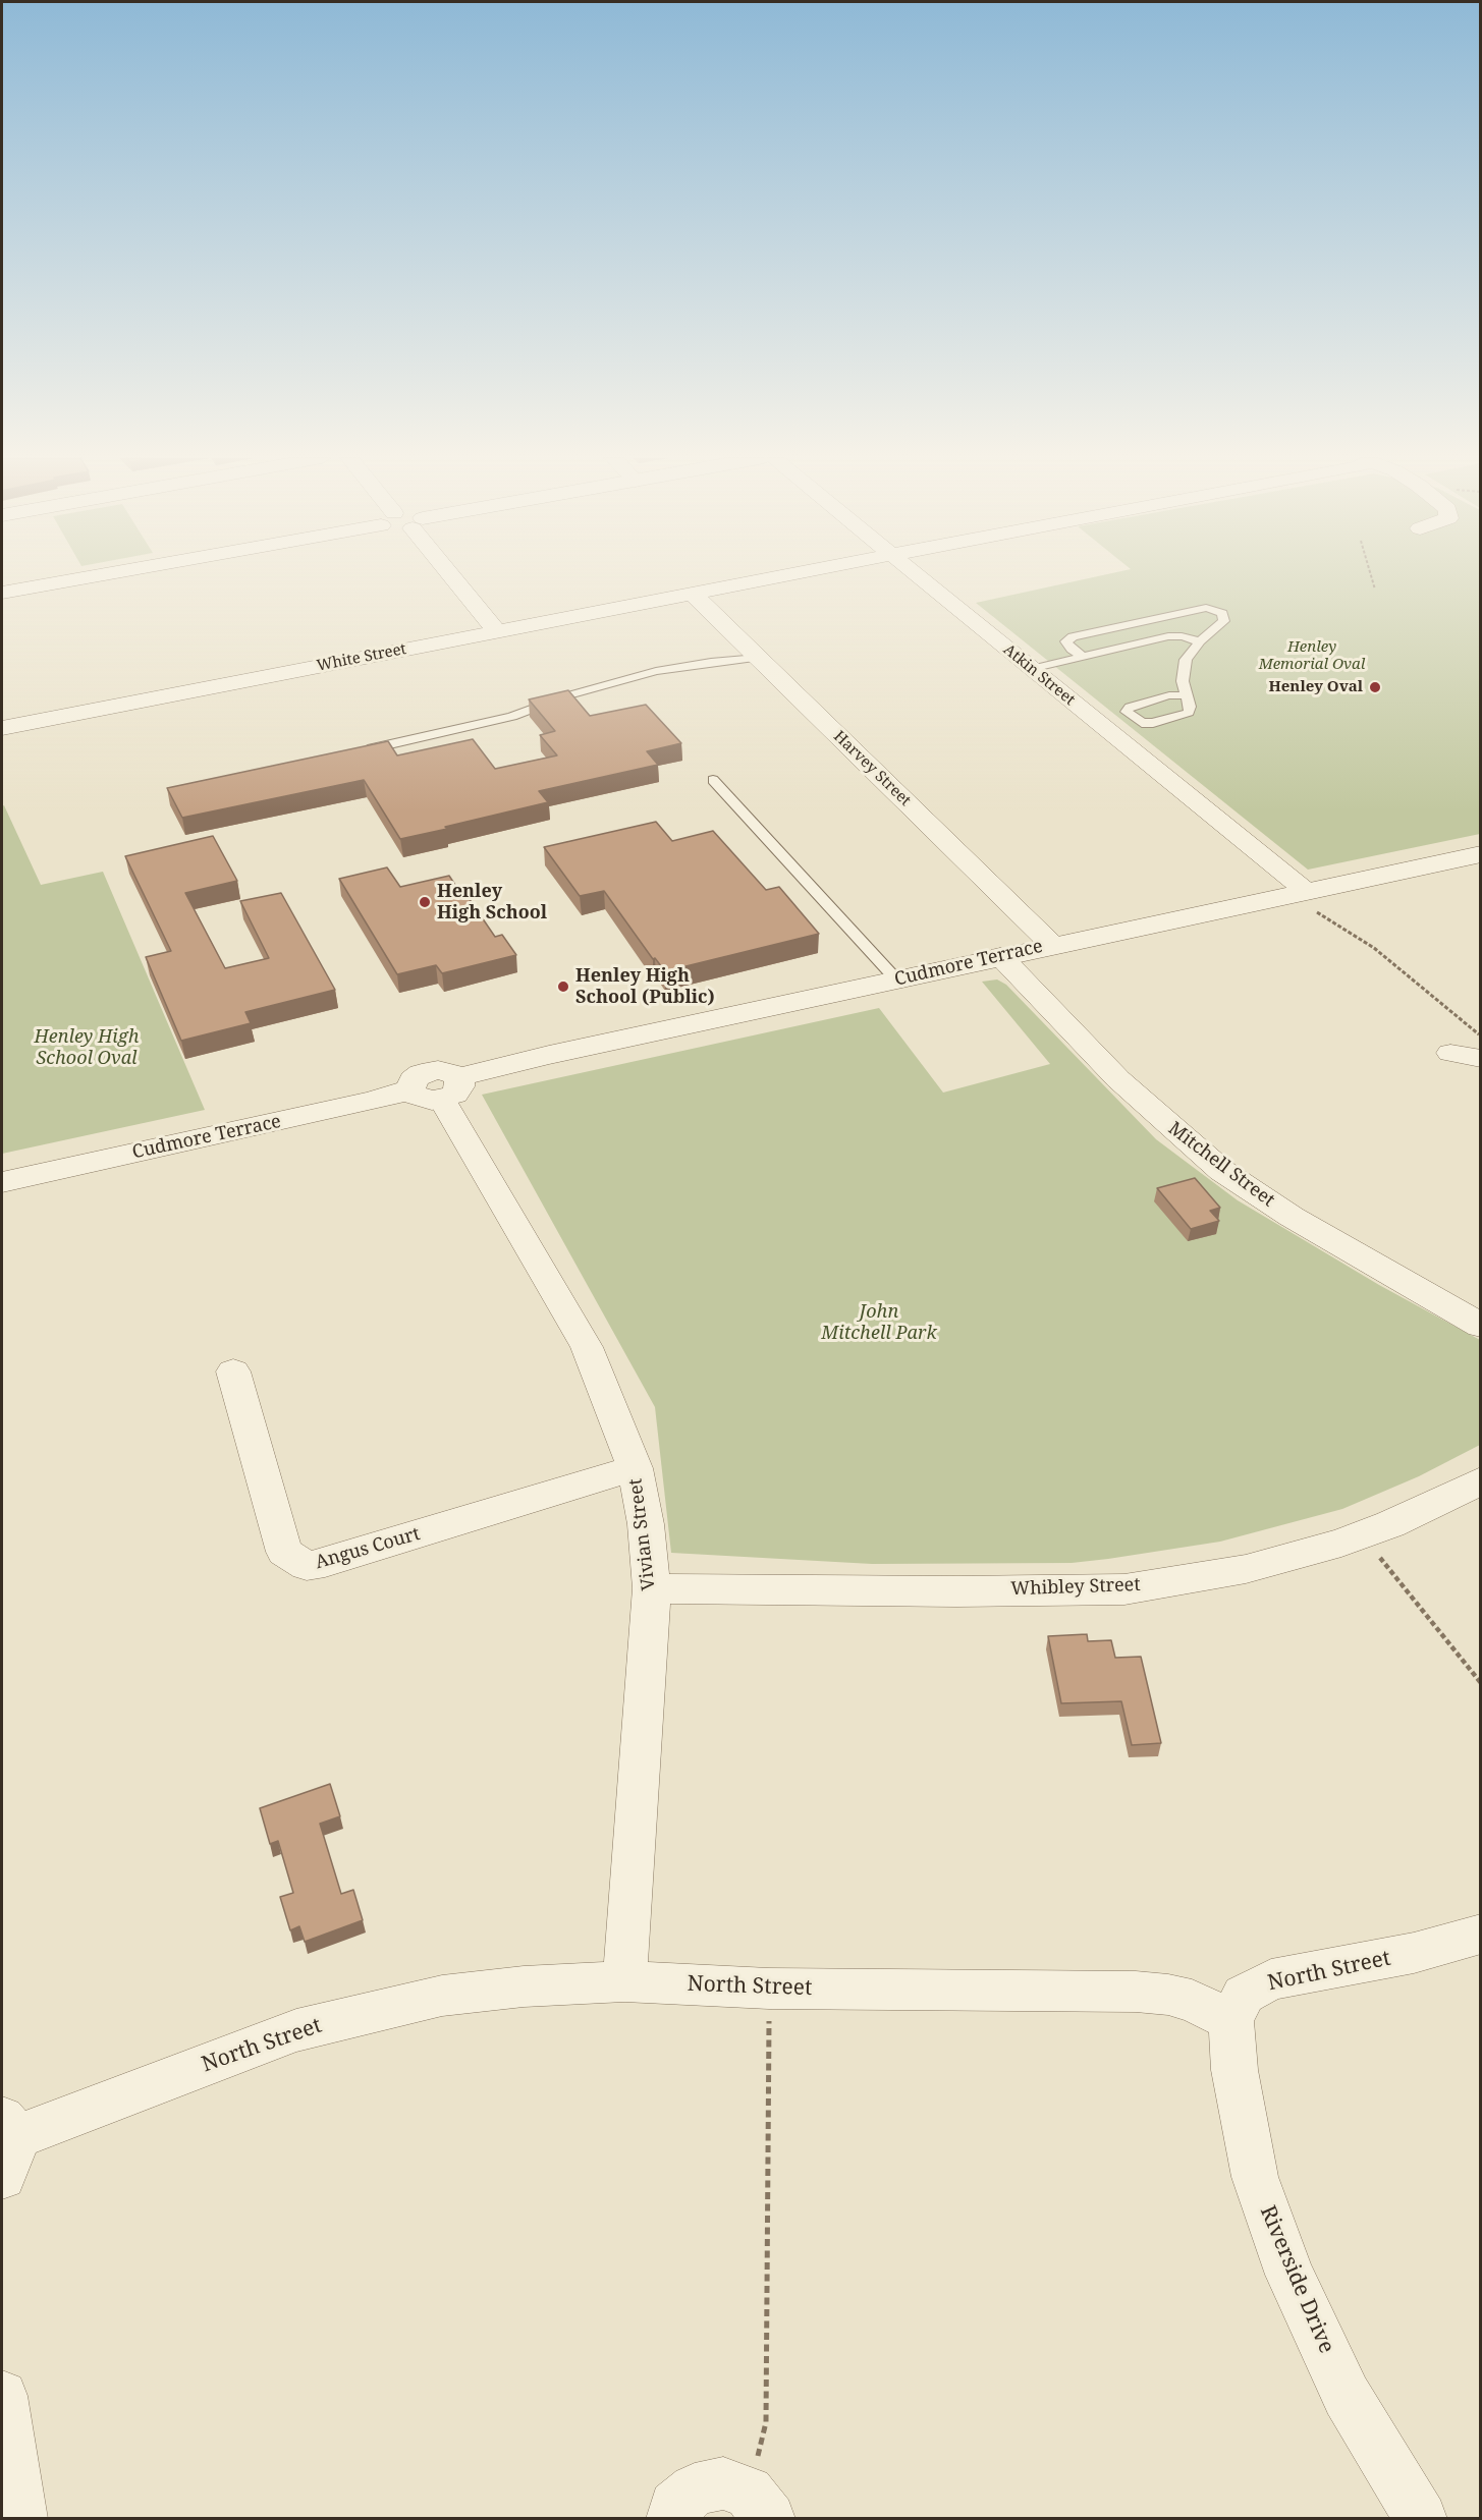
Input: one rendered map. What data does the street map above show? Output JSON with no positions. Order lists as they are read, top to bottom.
{
  "streets": {
    "street": [
      "White Street",
      "Atkin Street",
      "Harvey Street",
      "Cudmore Terrace",
      "Mitchell Street",
      "Vivian Street",
      "Angus Court",
      "Whibley Street",
      "North Street",
      "Riverside Drive"
    ]
  },
  "crossings": [
    ["White Street", "Harvey Street"],
    ["Atkin Street", "Cudmore Terrace"],
    ["Harvey Street", "Cudmore Terrace"],
    ["Cudmore Terrace", "Mitchell Street"],
    ["Cudmore Terrace", "Vivian Street"],
    ["Vivian Street", "Angus Court"],
    ["Vivian Street", "Whibley Street"],
    ["Vivian Street", "North Street"],
    ["North Street", "Riverside Drive"]
  ],
  "parks": ["Henley Memorial Oval", "Henley High School Oval", "John Mitchell Park"],
  "places": ["Henley Oval", "Henley High School", "Henley High School (Public)"]
}
